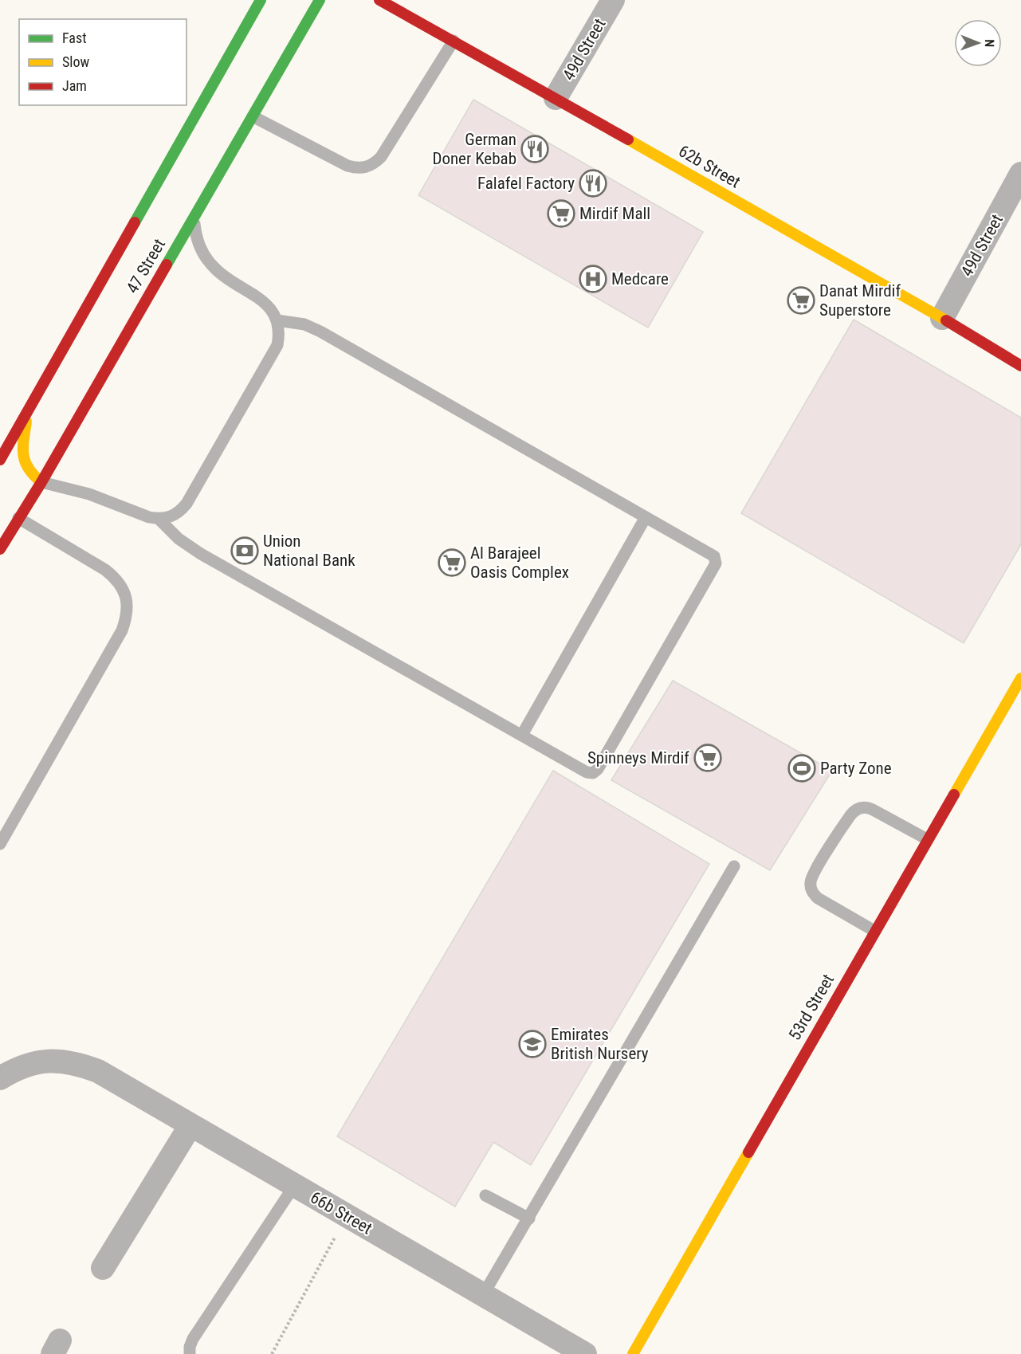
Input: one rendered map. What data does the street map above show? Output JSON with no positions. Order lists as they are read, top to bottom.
{
  "streets": {
    "street": [
      "49d Street",
      "62b Street",
      "47 Street",
      "53rd Street",
      "66b Street"
    ]
  },
  "crossings": [
    ["49d Street", "62b Street"]
  ],
  "places": {
    "restaurant": ["German Doner Kebab", "Falafel Factory"],
    "supermarket": [
      "Mirdif Mall",
      "Danat Mirdif Superstore",
      "Al Barajeel Oasis Complex",
      "Spinneys Mirdif"
    ],
    "hospital": ["Medcare"],
    "bank": ["Union National Bank"],
    "sports": ["Party Zone"],
    "school or university": ["Emirates British Nursery"]
  },
  "legend": ["Fast", "Slow", "Jam"],
  "north": "right"
}
